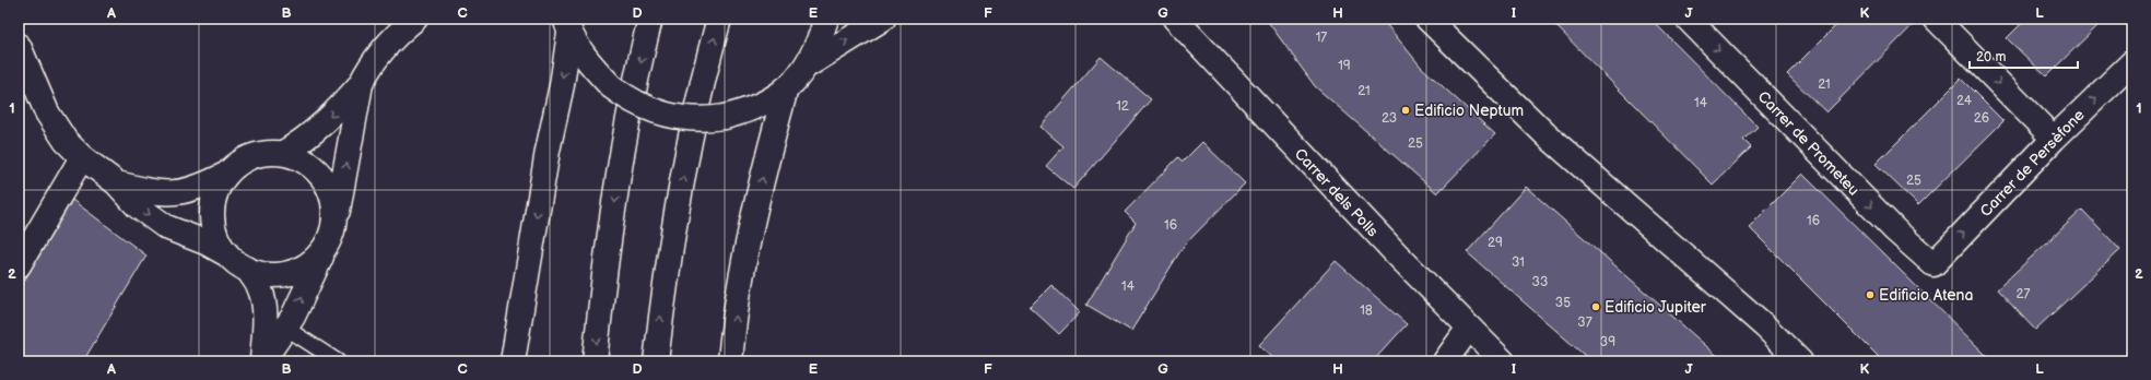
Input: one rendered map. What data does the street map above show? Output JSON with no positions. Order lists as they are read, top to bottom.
{
  "streets": {
    "main road": ["Carrer de Prometeu", "Carrer de Persèfone", "Carrer dels Polls"]
  },
  "crossings": [
    ["Carrer de Prometeu", "Carrer de Persèfone"]
  ],
  "one_way": ["Carrer de Persèfone"],
  "places": ["Edificio Neptum", "Edificio Atena", "Edificio Jupiter"],
  "house_numbers": [
    "17",
    "19",
    "21",
    "21",
    "24",
    "14",
    "12",
    "23",
    "26",
    "25",
    "25",
    "16",
    "16",
    "29",
    "31",
    "33",
    "14",
    "27",
    "35",
    "18",
    "37",
    "39"
  ],
  "scale_bar": "20 m",
  "grid": {
    "columns": [
      "A",
      "B",
      "C",
      "D",
      "E",
      "F",
      "G",
      "H",
      "I",
      "J",
      "K",
      "L"
    ],
    "rows": ["1", "2"]
  }
}
